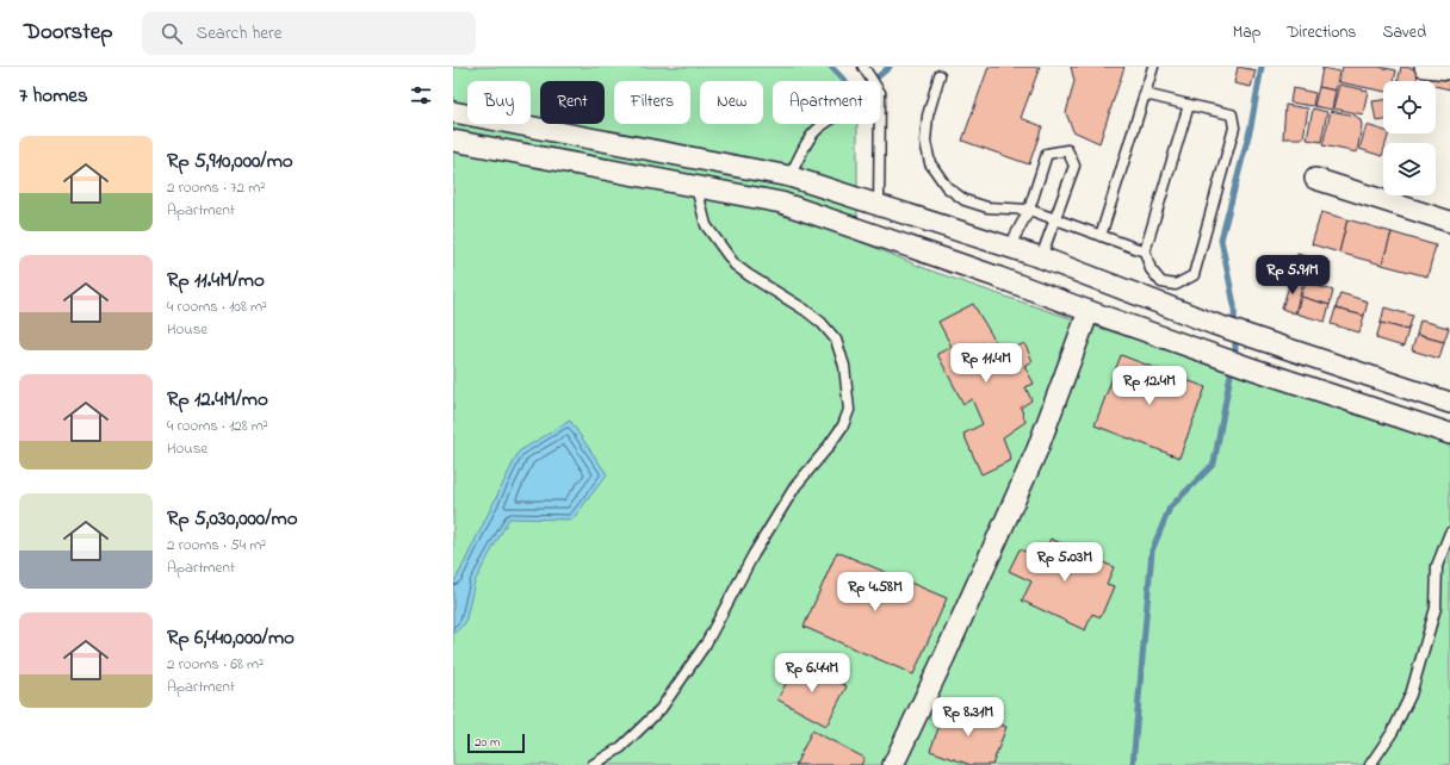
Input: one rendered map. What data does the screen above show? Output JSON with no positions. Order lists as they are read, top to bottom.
{
  "scale_bar": "20 m",
  "page": {
    "header": "Doorstep",
    "search": "Search here",
    "nav": ["Map", "Directions", "Saved"],
    "heading": "7 homes",
    "chip": [
      "Buy",
      "Rent",
      "Filters",
      "New",
      "Apartment"
    ],
    "list": [
      {
        "name": "Rp 5,910,000/mo",
        "note": "2 rooms · 72 m² · Apartment"
      },
      {
        "name": "Rp 11.4M/mo",
        "note": "4 rooms · 108 m² · House"
      },
      {
        "name": "Rp 12.4M/mo",
        "note": "4 rooms · 128 m² · House"
      },
      {
        "name": "Rp 5,030,000/mo",
        "note": "2 rooms · 54 m² · Apartment"
      },
      {
        "name": "Rp 6,440,000/mo",
        "note": "2 rooms · 68 m² · Apartment"
      }
    ],
    "price": [
      "Rp 5.91M",
      "Rp 11.4M",
      "Rp 12.4M",
      "Rp 5.03M",
      "Rp 4.58M",
      "Rp 6.44M",
      "Rp 8.31M"
    ],
    "scale": "20 m"
  }
}
